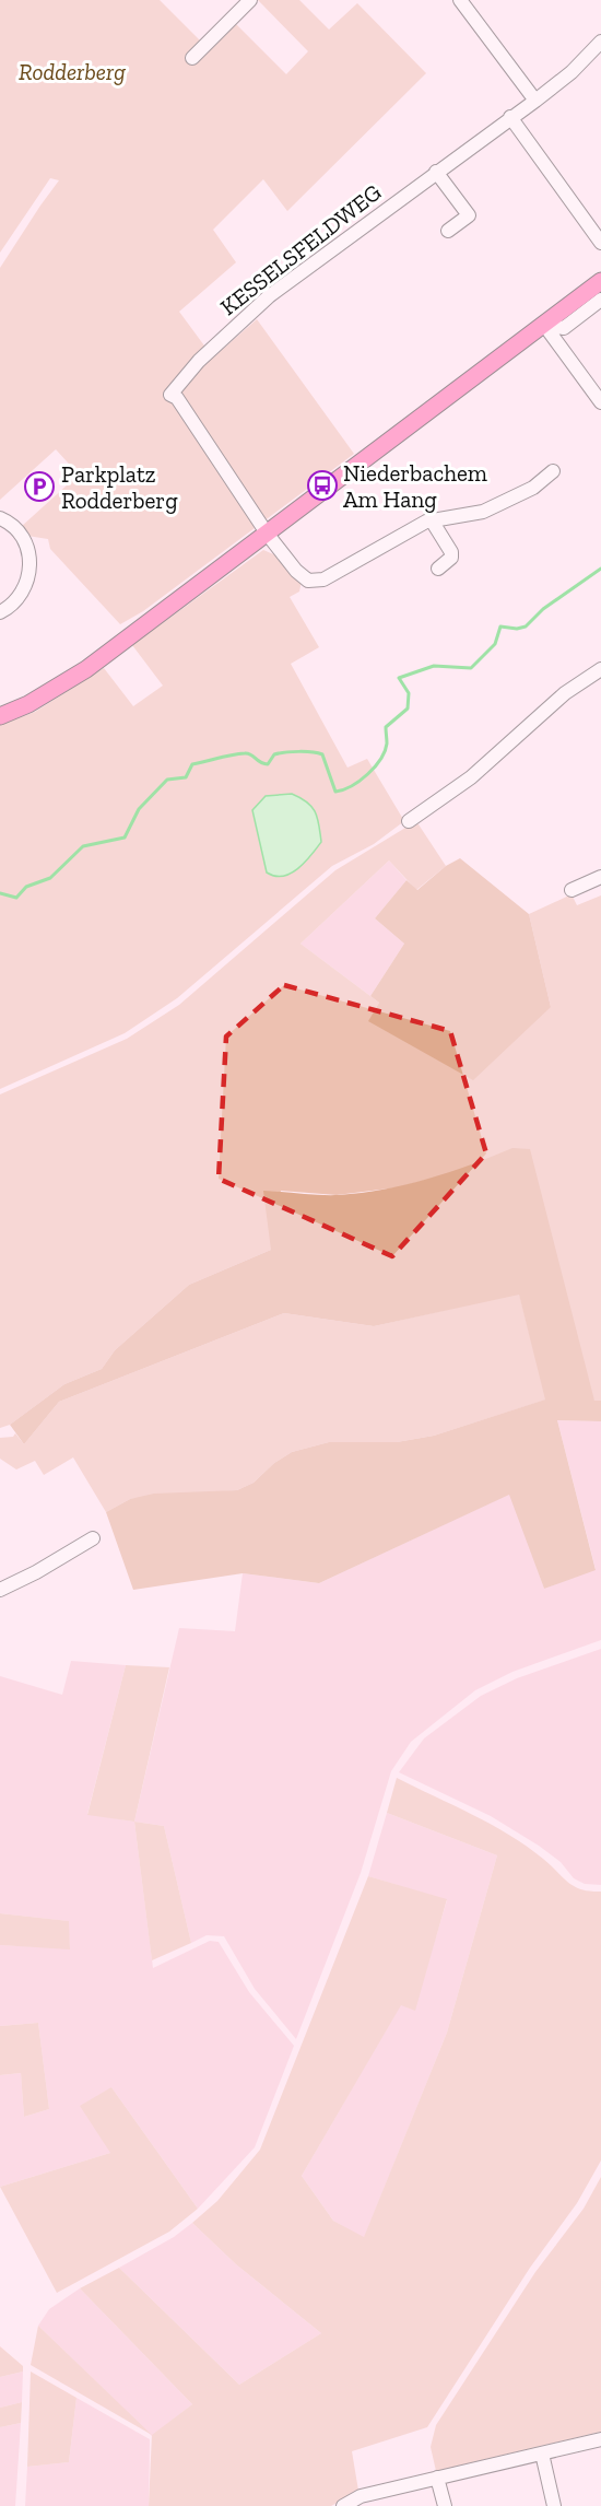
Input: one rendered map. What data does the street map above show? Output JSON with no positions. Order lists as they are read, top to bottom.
{
  "streets": {
    "street": ["KESSELSFELDWEG"]
  },
  "parks": ["Rodderberg"],
  "places": {
    "bus stop": ["Niederbachem Am Hang"],
    "parking": ["Parkplatz Rodderberg"]
  }
}
